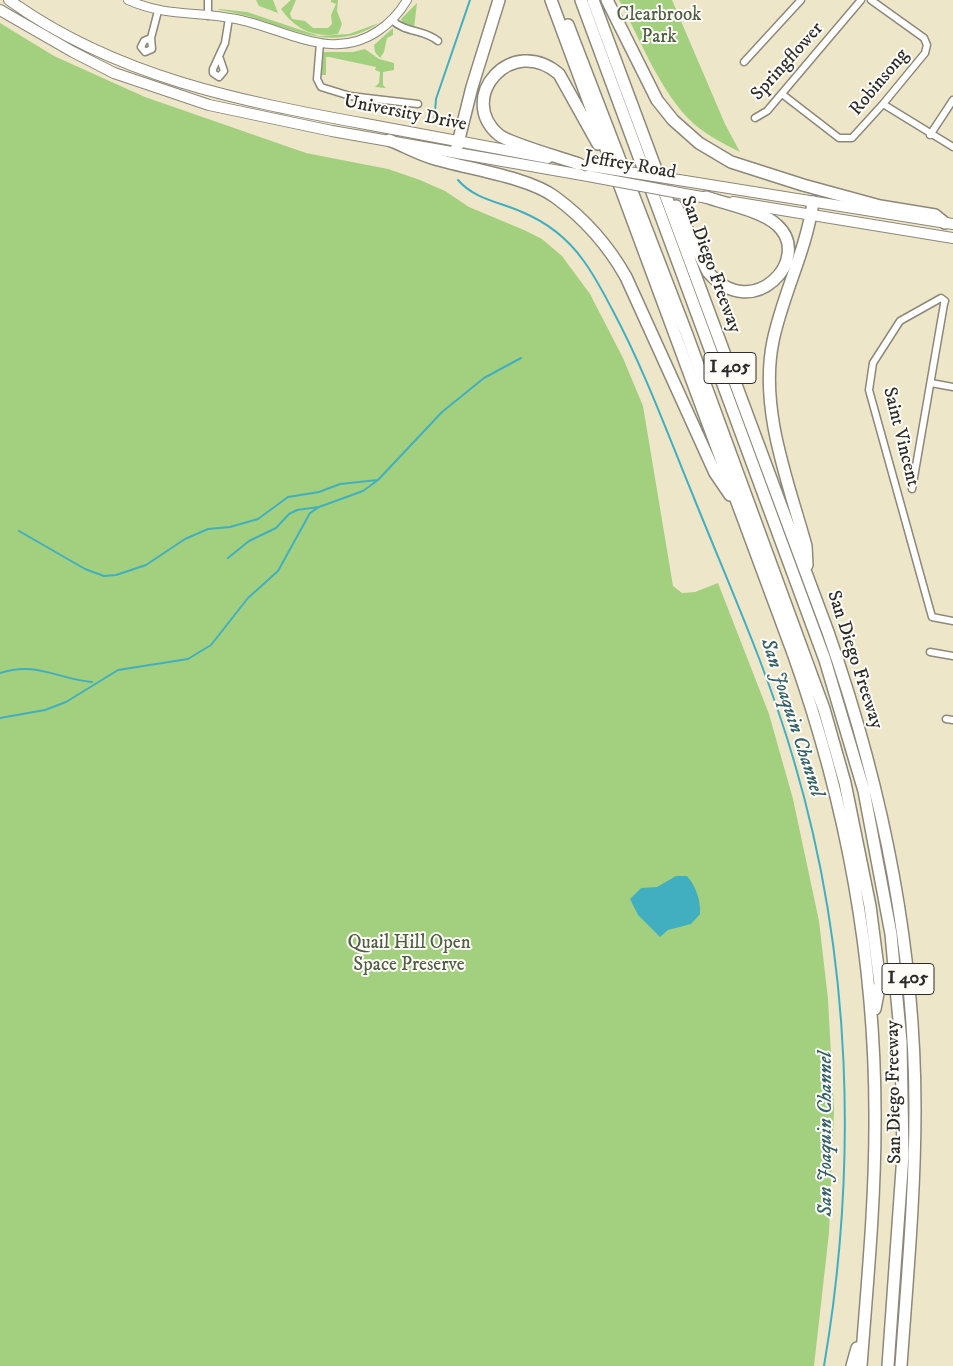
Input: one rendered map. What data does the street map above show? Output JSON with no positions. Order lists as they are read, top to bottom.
{
  "streets": {
    "highway": ["San Diego Freeway", "I 405"],
    "main road": ["University Drive", "Jeffrey Road"],
    "street": ["Springflower", "Robinsong", "Saint Vincent"]
  },
  "crossings": [
    ["Springflower", "Robinsong"],
    ["University Drive", "Jeffrey Road"]
  ],
  "water": ["San Joaquin Channel"],
  "parks": ["Clearbrook Park", "Quail Hill Open Space Preserve"]
}
